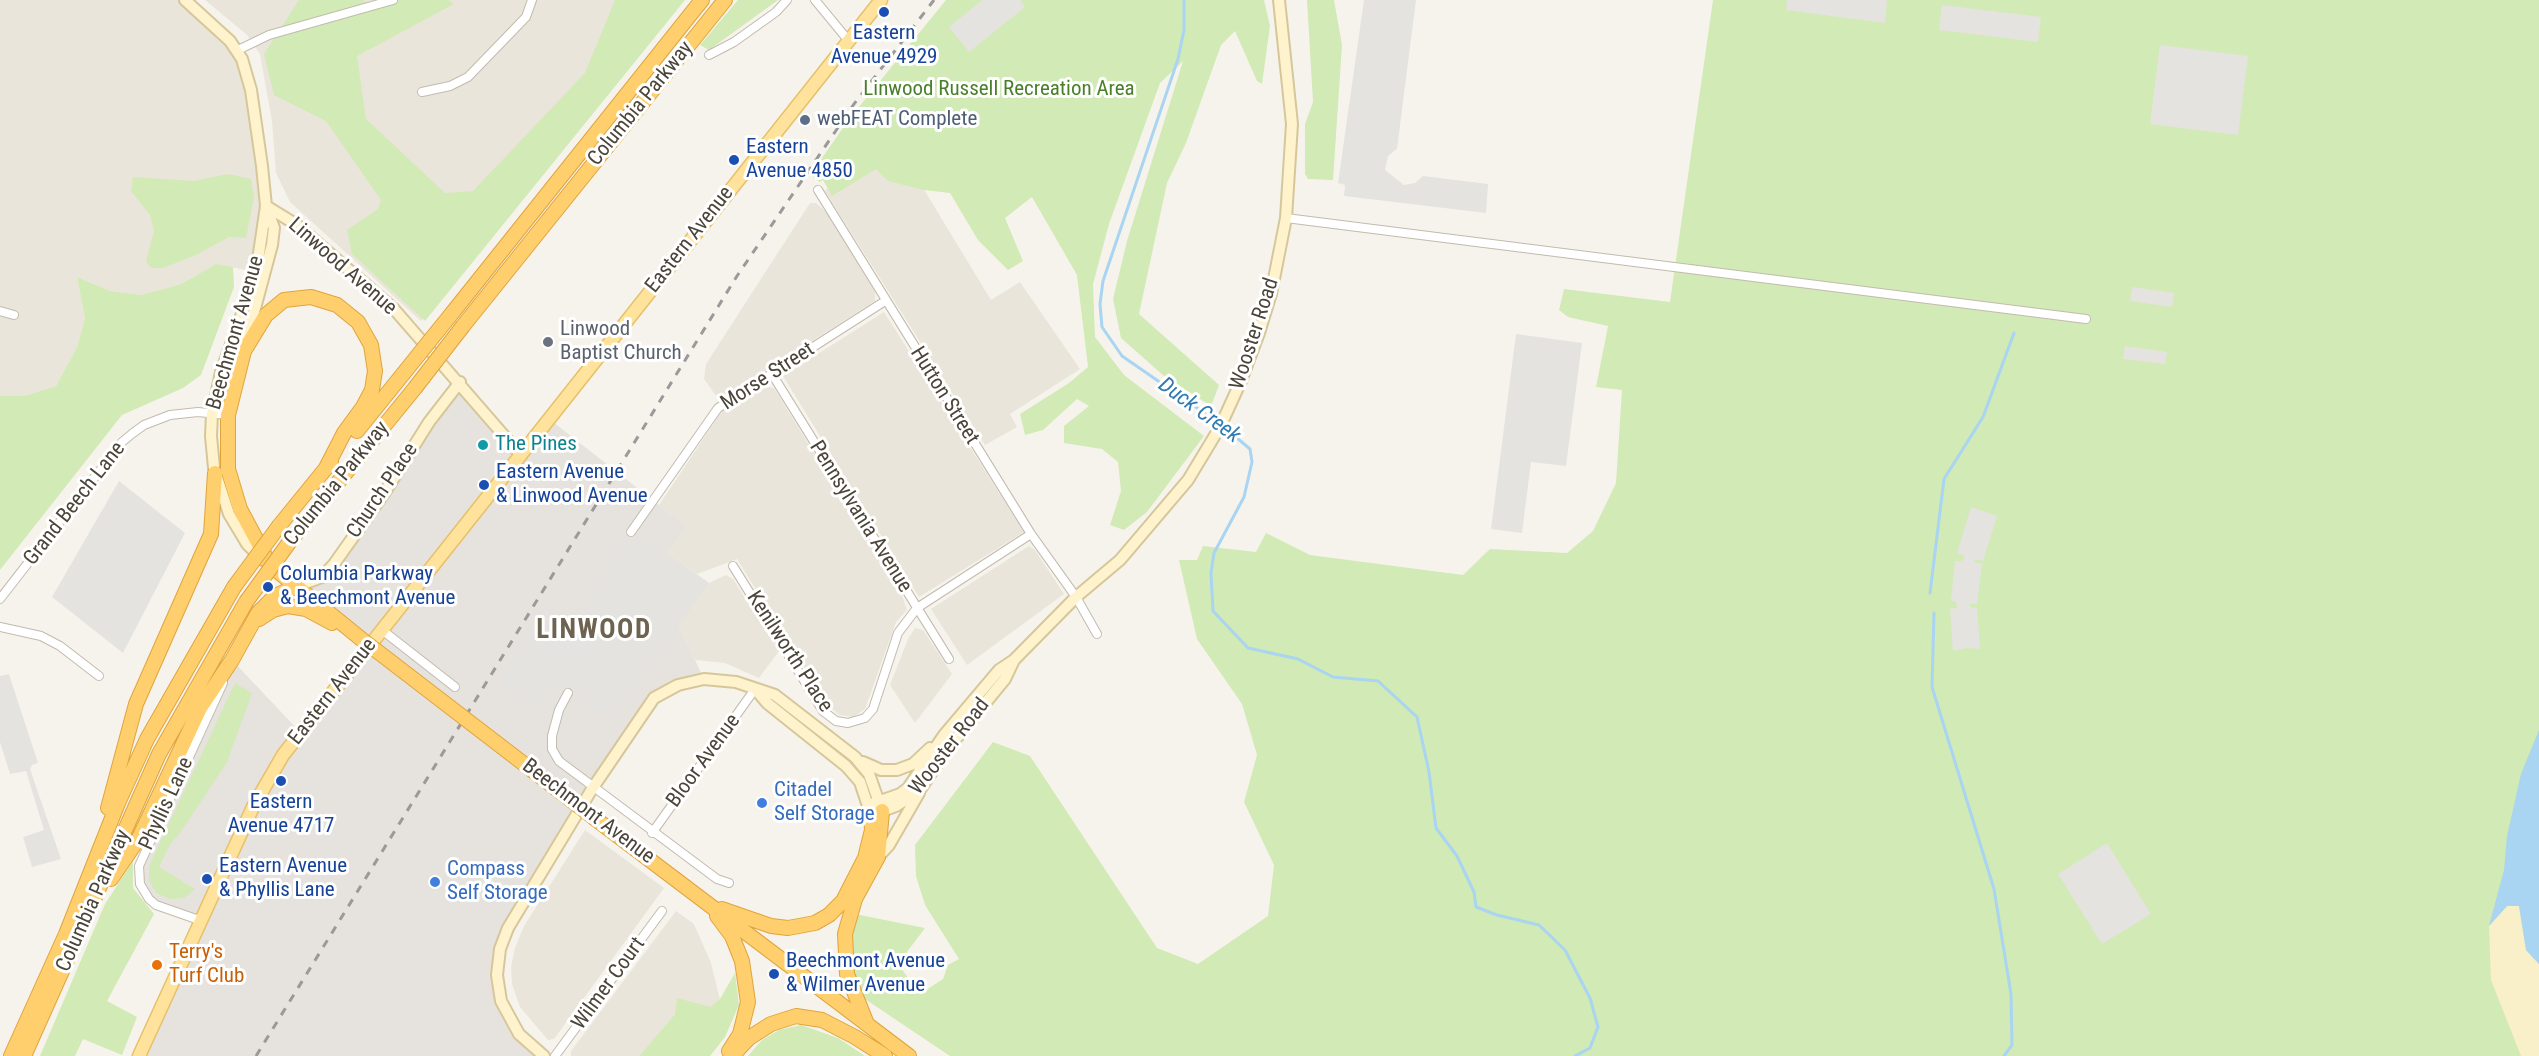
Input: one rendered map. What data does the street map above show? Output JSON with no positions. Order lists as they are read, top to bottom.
{
  "streets": {
    "highway": ["Columbia Parkway", "Beechmont Avenue"],
    "main road": ["Eastern Avenue"],
    "street": [
      "Linwood Avenue",
      "Wooster Road",
      "Morse Street",
      "Hutton Street",
      "Church Place",
      "Grand Beech Lane",
      "Pennsylvania Avenue",
      "Kenilworth Place",
      "Bloor Avenue",
      "Phyllis Lane",
      "Wilmer Court"
    ]
  },
  "crossings": [
    ["Eastern Avenue", "Linwood Avenue"],
    ["Eastern Avenue", "Phyllis Lane"],
    ["Linwood Avenue", "Beechmont Avenue"],
    ["Linwood Avenue", "Church Place"],
    ["Beechmont Avenue", "Church Place"],
    ["Beechmont Avenue", "Grand Beech Lane"],
    ["Wooster Road", "Hutton Street"],
    ["Morse Street", "Hutton Street"],
    ["Morse Street", "Pennsylvania Avenue"],
    ["Hutton Street", "Kenilworth Place"],
    ["Pennsylvania Avenue", "Kenilworth Place"]
  ],
  "districts": ["LINWOOD"],
  "water": ["Duck Creek"],
  "parks": ["Linwood Russell Recreation Area"],
  "places": [
    "Eastern Avenue 4929",
    "webFEAT Complete",
    "Eastern Avenue 4850",
    "Linwood Baptist Church",
    "The Pines",
    "Eastern Avenue & Linwood Avenue",
    "Columbia Parkway & Beechmont Avenue",
    "Eastern Avenue 4717",
    "Citadel Self Storage",
    "Eastern Avenue & Phyllis Lane",
    "Compass Self Storage",
    "Terry's Turf Club",
    "Beechmont Avenue & Wilmer Avenue"
  ]
}
